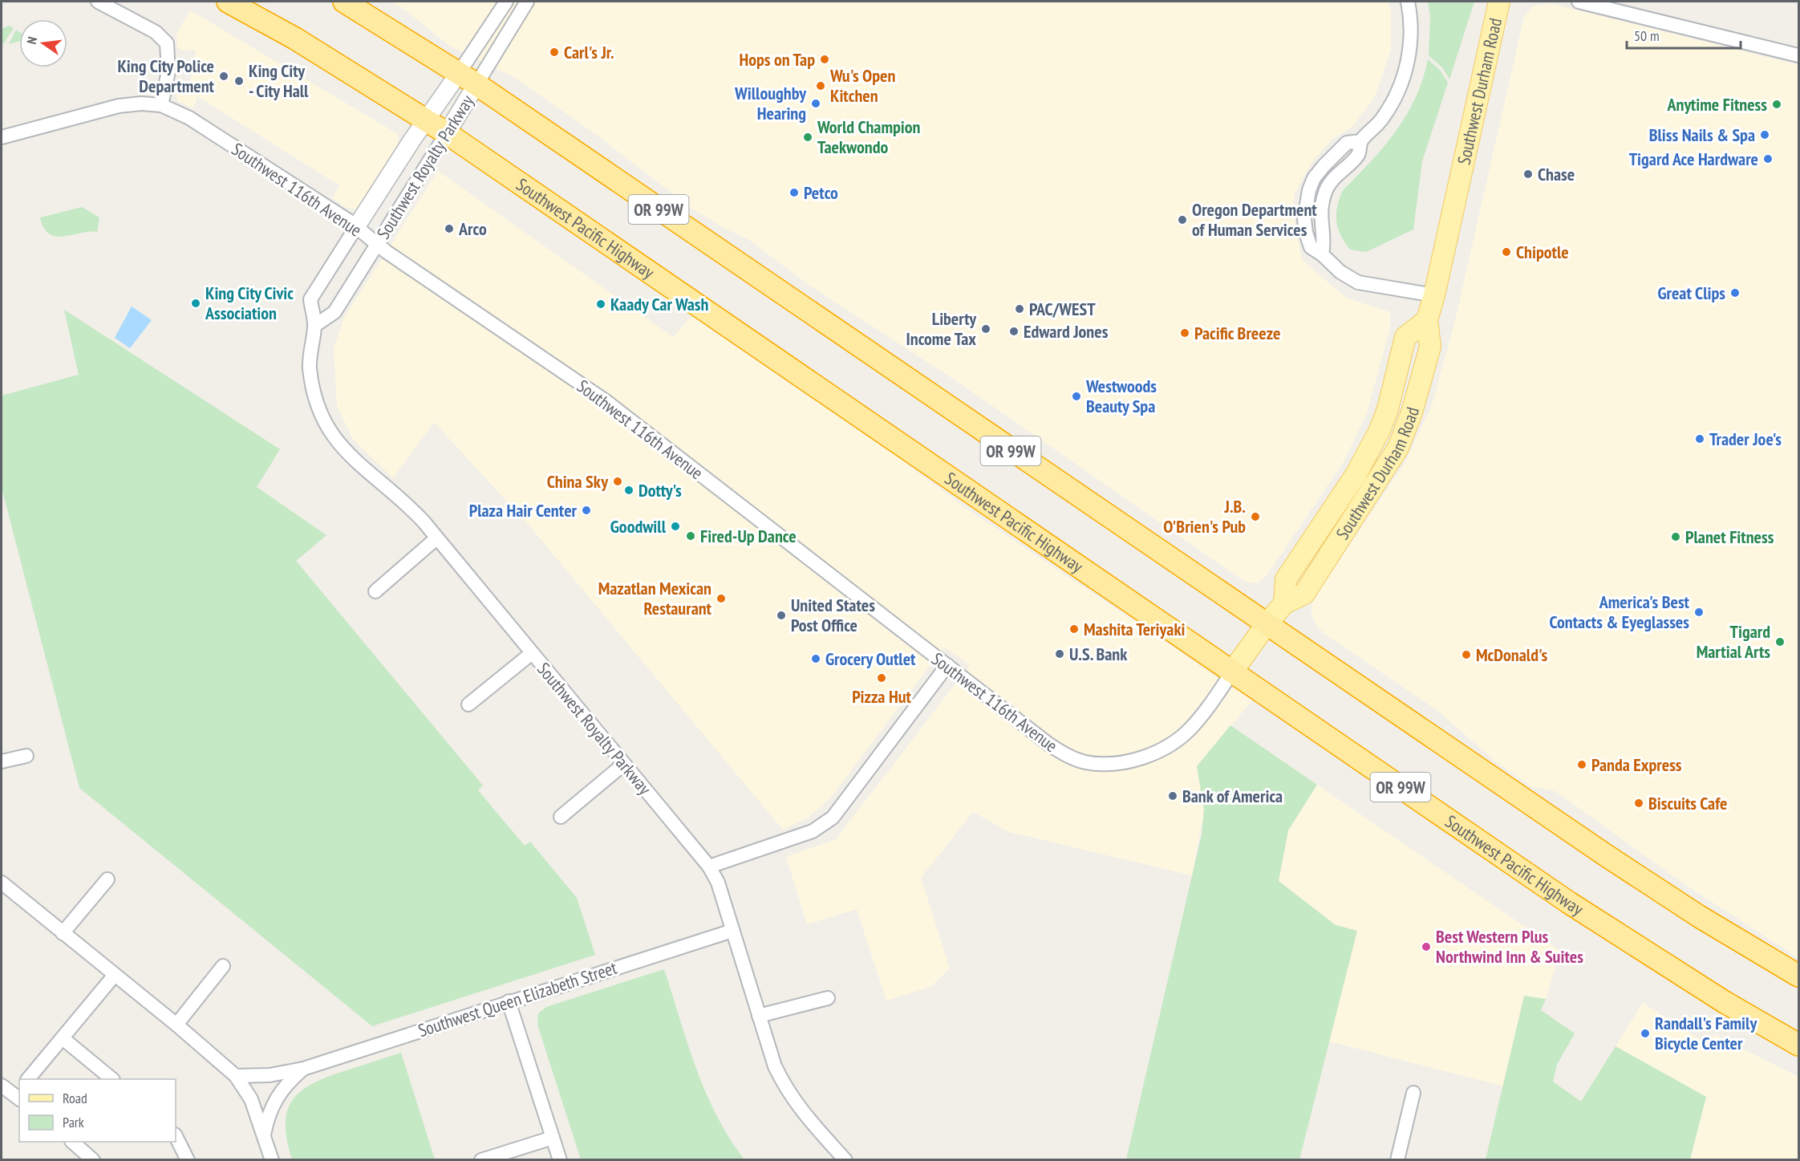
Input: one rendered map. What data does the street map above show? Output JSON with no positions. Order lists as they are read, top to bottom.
{
  "streets": {
    "highway": ["OR 99W", "Southwest Pacific Highway"],
    "main road": ["Southwest Durham Road"],
    "street": ["Southwest Royalty Parkway", "Southwest 116th Avenue", "Southwest Queen Elizabeth Street"]
  },
  "crossings": [
    ["Southwest Durham Road", "Southwest 116th Avenue"],
    ["Southwest Durham Road", "OR 99W"],
    ["Southwest Durham Road", "Southwest Pacific Highway"],
    ["Southwest Royalty Parkway", "Southwest 116th Avenue"],
    ["Southwest Royalty Parkway", "OR 99W"],
    ["Southwest Royalty Parkway", "Southwest Pacific Highway"],
    ["Southwest Royalty Parkway", "Southwest Queen Elizabeth Street"],
    ["Southwest 116th Avenue", "Southwest Pacific Highway"]
  ],
  "places": [
    "Carl's Jr.",
    "Hops on Tap",
    "King City Police Department",
    "King City - City Hall",
    "Wu's Open Kitchen",
    "Willoughby Hearing",
    "Anytime Fitness",
    "Bliss Nails & Spa",
    "World Champion Taekwondo",
    "Tigard Ace Hardware",
    "Chase",
    "Petco",
    "Oregon Department of Human Services",
    "Arco",
    "Chipotle",
    "Great Clips",
    "King City Civic Association",
    "Kaady Car Wash",
    "PAC/WEST",
    "Liberty Income Tax",
    "Edward Jones",
    "Pacific Breeze",
    "Westwoods Beauty Spa",
    "Trader Joe's",
    "China Sky",
    "Dotty's",
    "Plaza Hair Center",
    "J.B. O'Brien's Pub",
    "Goodwill",
    "Fired-Up Dance",
    "Planet Fitness",
    "Mazatlan Mexican Restaurant",
    "America's Best Contacts & Eyeglasses",
    "United States Post Office",
    "Mashita Teriyaki",
    "Tigard Martial Arts",
    "U.S. Bank",
    "McDonald's",
    "Grocery Outlet",
    "Pizza Hut",
    "Panda Express",
    "Bank of America",
    "Biscuits Cafe",
    "Best Western Plus Northwind Inn & Suites",
    "Randall's Family Bicycle Center"
  ],
  "legend": ["Road", "Park"],
  "scale_bar": "50 m",
  "north": "left"
}
